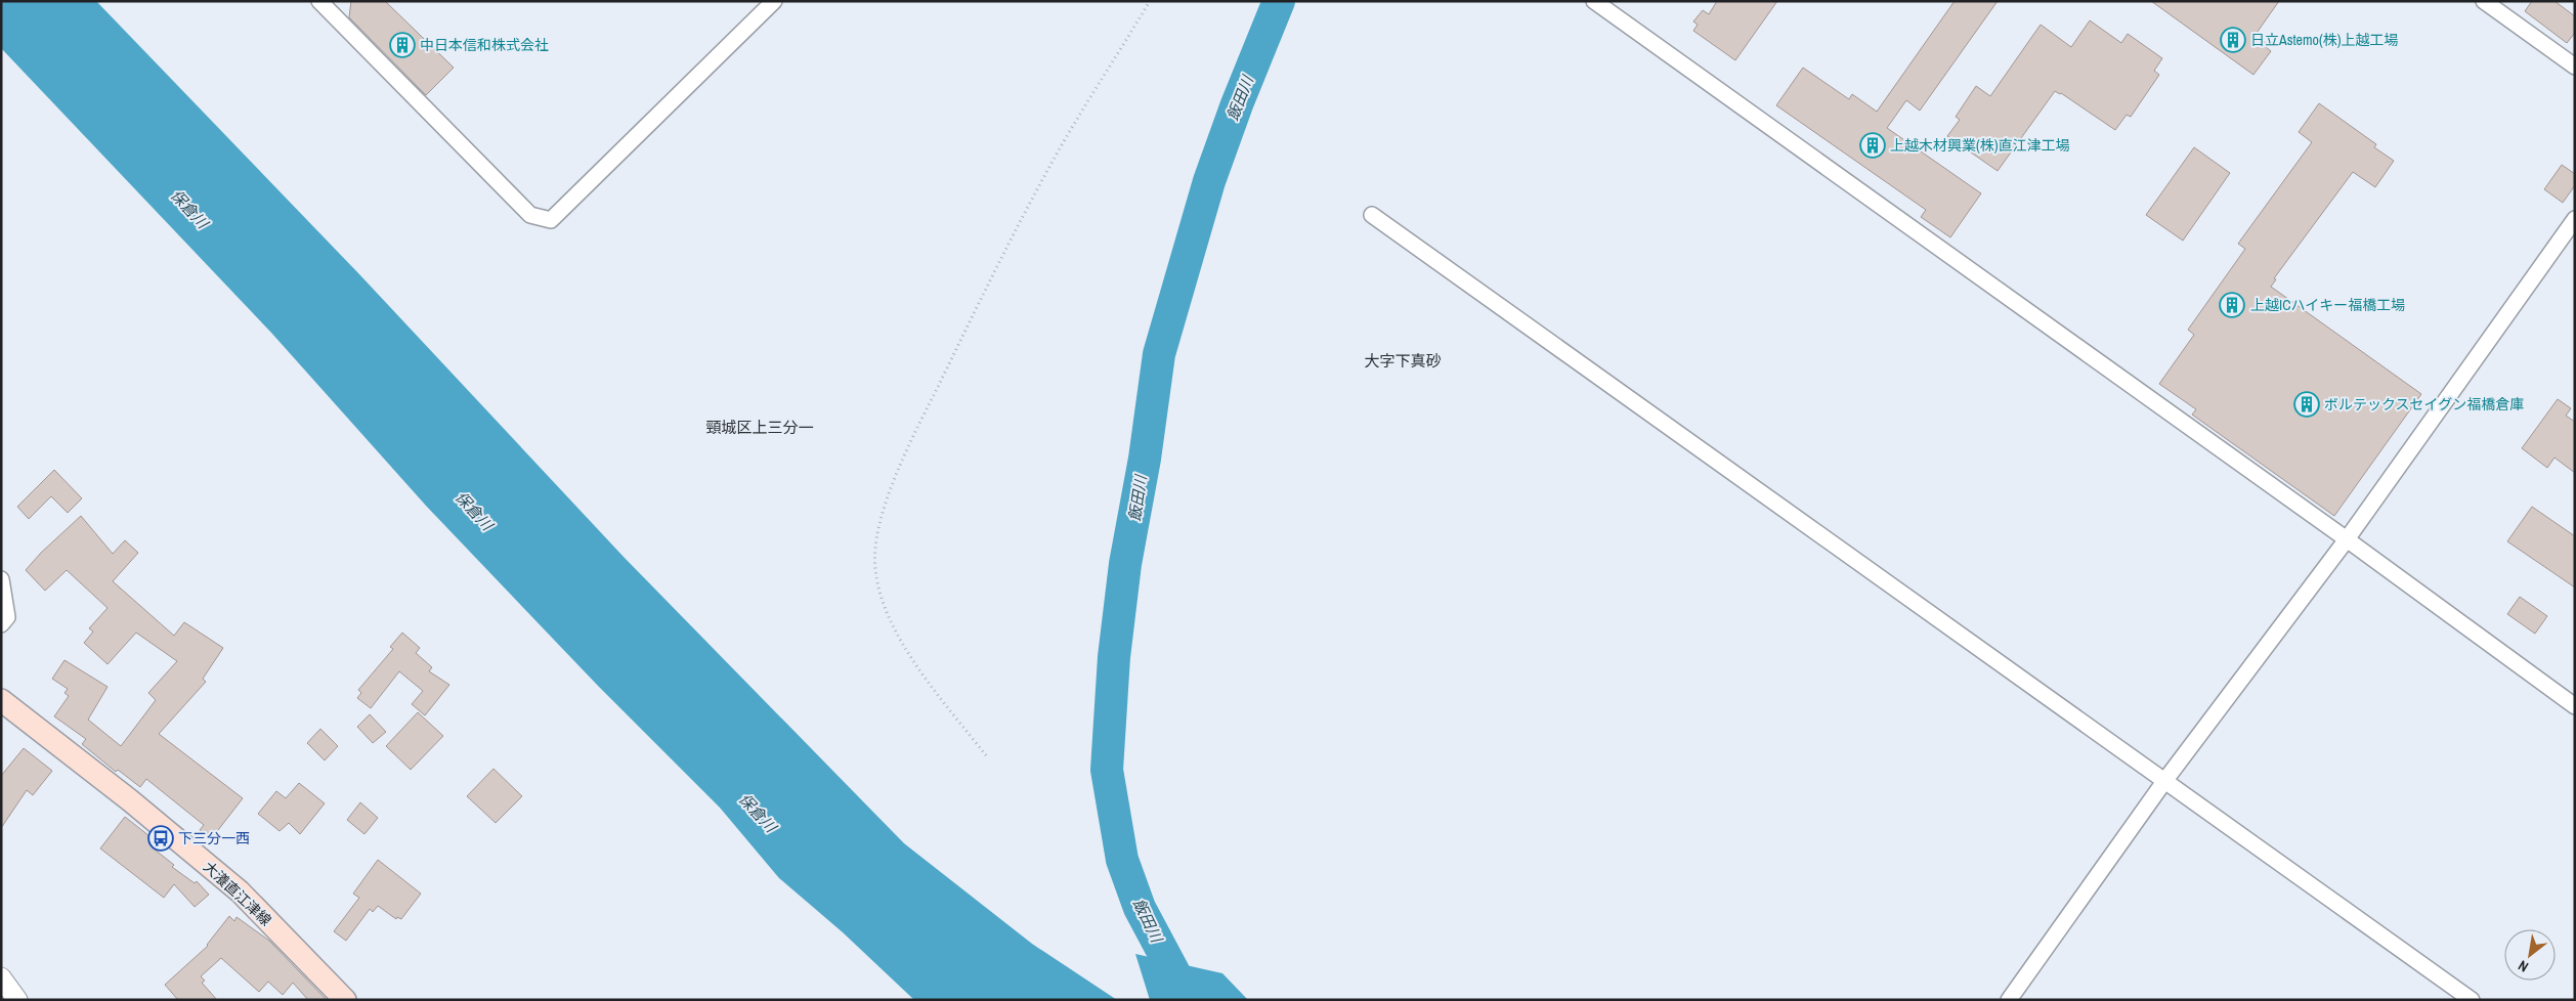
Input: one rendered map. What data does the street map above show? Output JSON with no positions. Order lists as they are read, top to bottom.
{
  "streets": {
    "main road": ["大瀁直江津線"]
  },
  "districts": ["大字下真砂", "頸城区上三分一"],
  "water": ["飯田川", "保倉川"],
  "places": {
    "building": [
      "日立Astemo(株)上越工場",
      "中日本信和株式会社",
      "上越木材興業(株)直江津工場",
      "上越ICハイキー福橋工場",
      "ボルテックスセイグン福橋倉庫"
    ],
    "bus stop": ["下三分一西"]
  },
  "north": "bottom left"
}
